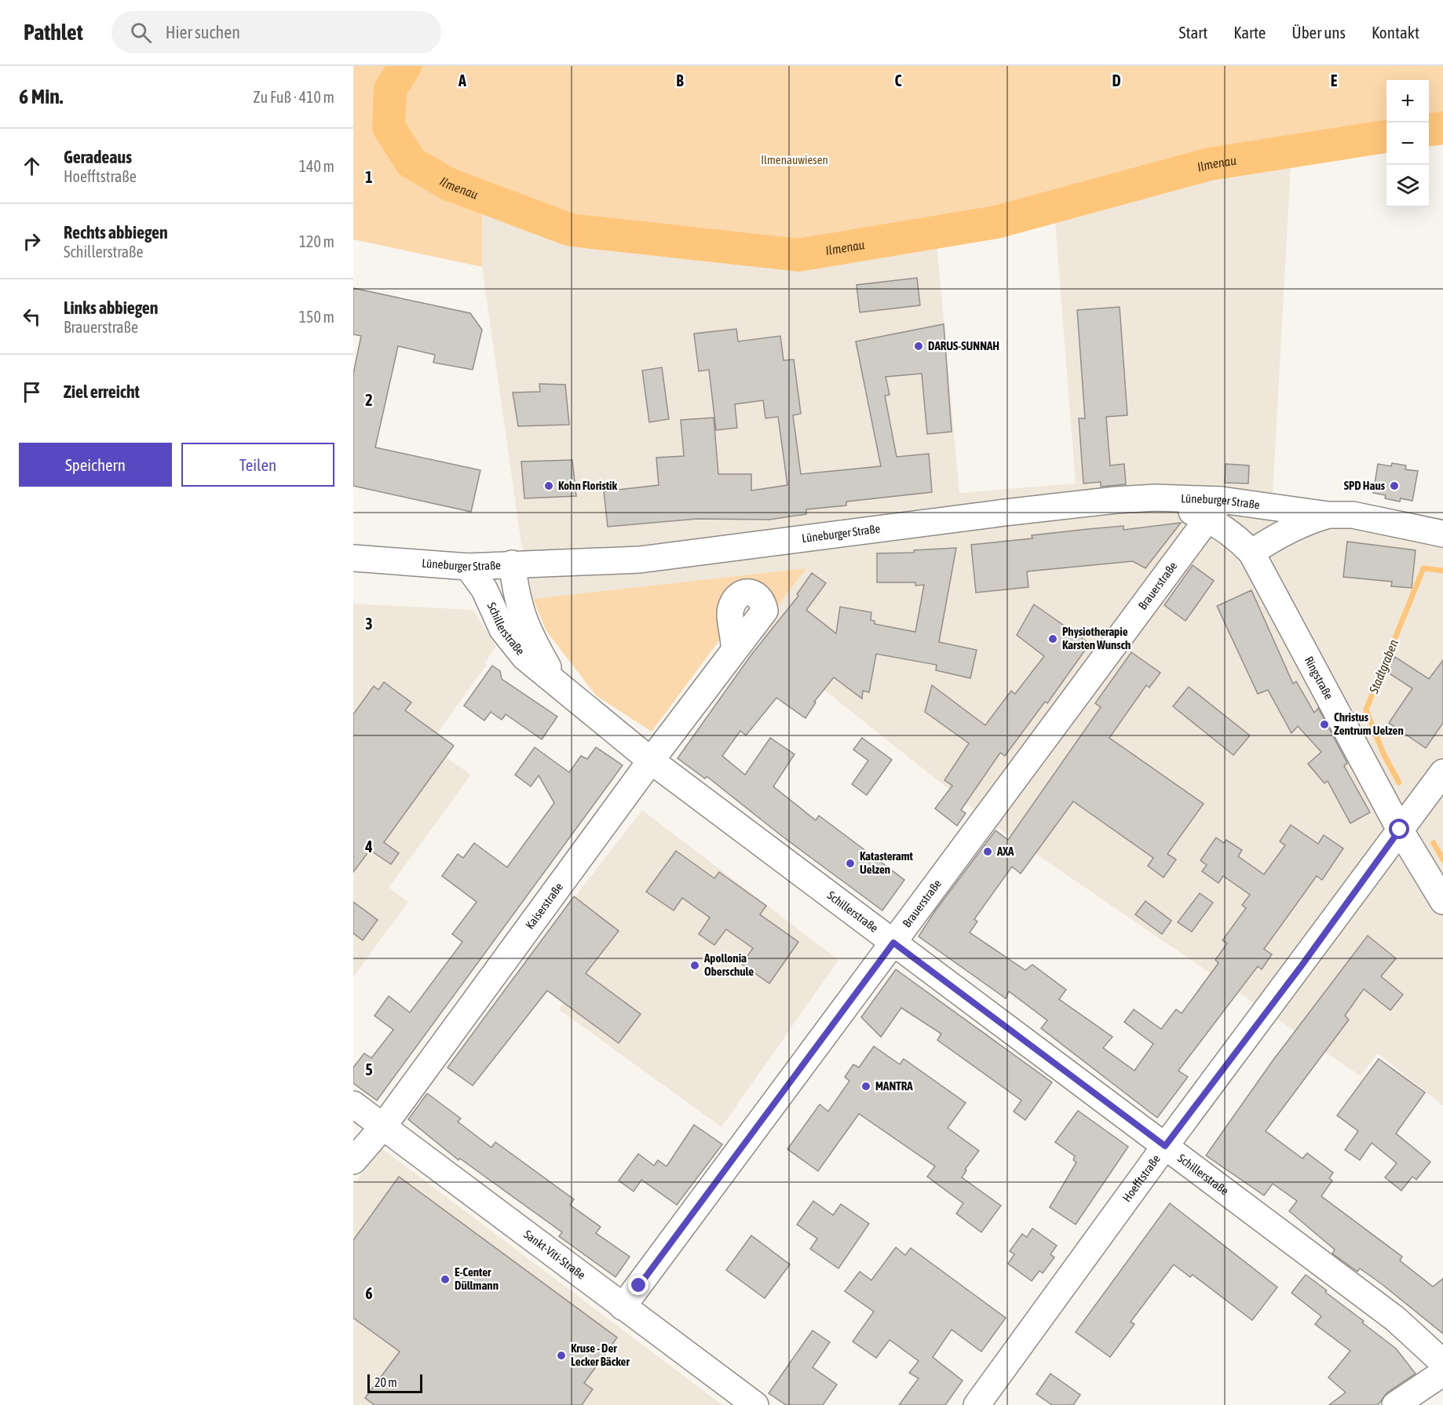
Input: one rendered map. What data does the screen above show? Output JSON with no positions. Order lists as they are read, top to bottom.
{
  "streets": {
    "street": [
      "Lüneburger Straße",
      "Brauerstraße",
      "Schillerstraße",
      "Ringstraße",
      "Kaiserstraße",
      "Hoefftstraße",
      "Sankt-Viti-Straße"
    ]
  },
  "crossings": [
    ["Lüneburger Straße", "Brauerstraße"],
    ["Lüneburger Straße", "Schillerstraße"],
    ["Lüneburger Straße", "Ringstraße"],
    ["Brauerstraße", "Schillerstraße"],
    ["Brauerstraße", "Ringstraße"],
    ["Brauerstraße", "Sankt-Viti-Straße"],
    ["Schillerstraße", "Kaiserstraße"],
    ["Schillerstraße", "Hoefftstraße"],
    ["Ringstraße", "Hoefftstraße"],
    ["Kaiserstraße", "Sankt-Viti-Straße"]
  ],
  "water": ["Ilmenau", "Stadtgraben"],
  "parks": ["Ilmenauwiesen"],
  "places": [
    "DARUS-SUNNAH",
    "Kohn Floristik",
    "SPD Haus",
    "Physiotherapie Karsten Wunsch",
    "Christus Zentrum Uelzen",
    "AXA",
    "Katasteramt Uelzen",
    "Apollonia Oberschule",
    "MANTRA",
    "E-Center Düllmann",
    "Kruse - Der Lecker Bäcker"
  ],
  "scale_bar": "20 m",
  "page": {
    "header": "Pathlet",
    "search": "Hier suchen",
    "nav": [
      "Start",
      "Karte",
      "Über uns",
      "Kontakt"
    ],
    "heading": ["6 Min.", "Zu Fuß · 410 m"],
    "map_buttons": ["+", "−"],
    "list": [
      ["Geradeaus", "Hoefftstraße", "140 m"],
      ["Rechts abbiegen", "Schillerstraße", "120 m"],
      ["Links abbiegen", "Brauerstraße", "150 m"],
      "Ziel erreicht"
    ],
    "buttons": ["Speichern", "Teilen"],
    "scale": "20 m"
  },
  "grid": {
    "columns": [
      "A",
      "B",
      "C",
      "D",
      "E"
    ],
    "rows": [
      "1",
      "2",
      "3",
      "4",
      "5",
      "6"
    ]
  }
}
